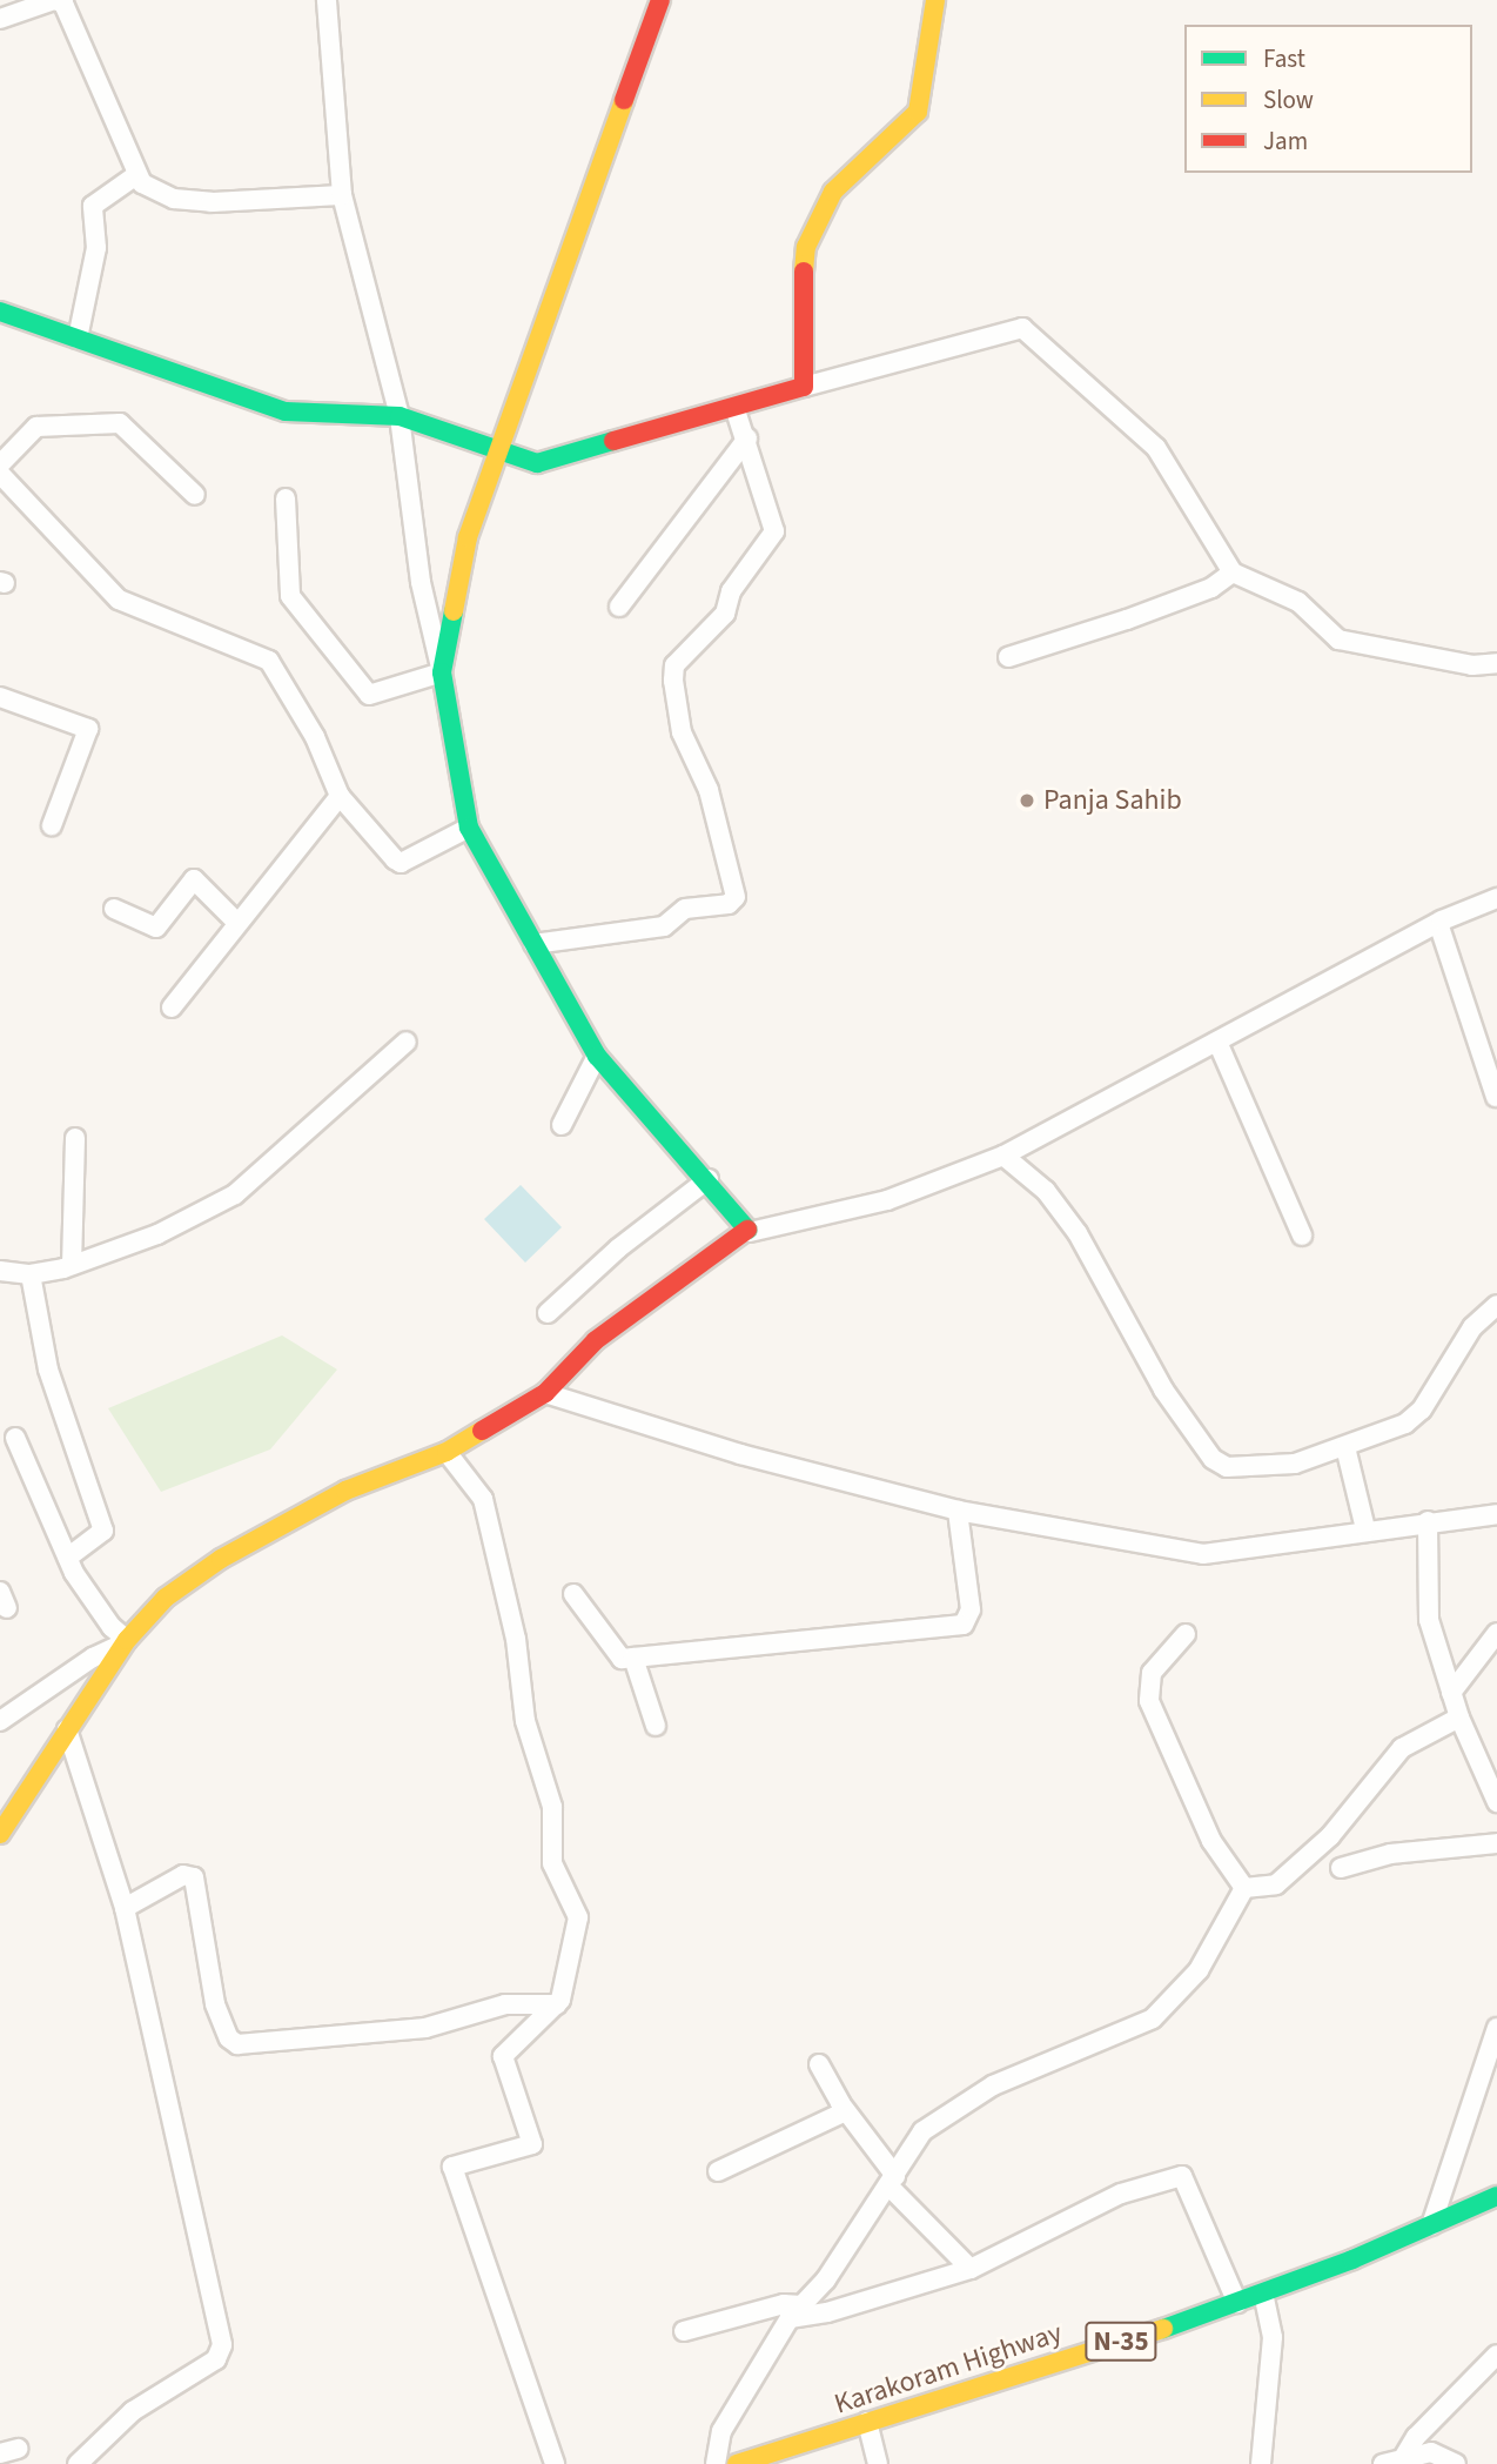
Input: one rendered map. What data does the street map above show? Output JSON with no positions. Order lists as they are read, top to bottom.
{
  "streets": {
    "main road": ["N-35", "Karakoram Highway"]
  },
  "places": ["Panja Sahib"],
  "legend": ["Fast", "Slow", "Jam"]
}
